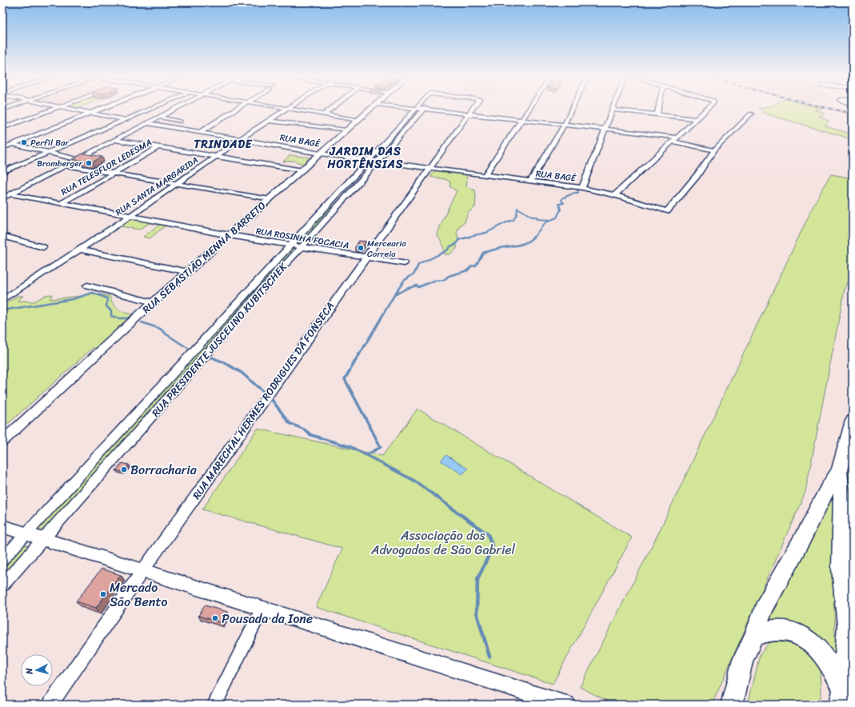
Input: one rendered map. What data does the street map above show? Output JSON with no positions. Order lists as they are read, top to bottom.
{
  "streets": {
    "main road": ["RUA SEBASTIÃO MENNA BARRETO"],
    "street": [
      "RUA BAGÉ",
      "RUA TELESFLOR LEDESMA",
      "RUA SANTA MARGARIDA",
      "RUA ROSINHA FOCACIA",
      "RUA PRESIDENTE JUSCELINO KUBITSCHEK",
      "RUA MARECHAL HERMES RODRIGUES DA FONSECA"
    ]
  },
  "crossings": [
    ["RUA BAGÉ", "RUA SANTA MARGARIDA"],
    ["RUA BAGÉ", "RUA SEBASTIÃO MENNA BARRETO"],
    ["RUA BAGÉ", "RUA PRESIDENTE JUSCELINO KUBITSCHEK"],
    ["RUA BAGÉ", "RUA MARECHAL HERMES RODRIGUES DA FONSECA"],
    ["RUA TELESFLOR LEDESMA", "RUA ROSINHA FOCACIA"],
    ["RUA SANTA MARGARIDA", "RUA ROSINHA FOCACIA"],
    ["RUA ROSINHA FOCACIA", "RUA SEBASTIÃO MENNA BARRETO"],
    ["RUA ROSINHA FOCACIA", "RUA PRESIDENTE JUSCELINO KUBITSCHEK"],
    ["RUA ROSINHA FOCACIA", "RUA MARECHAL HERMES RODRIGUES DA FONSECA"]
  ],
  "districts": ["TRINDADE", "JARDIM DAS HORTÊNSIAS"],
  "parks": ["Associação dos Advogados de São Gabriel"],
  "places": [
    "Perfil Bar",
    "Bromberger",
    "Mercearia Correia",
    "Borracharia",
    "Mercado São Bento",
    "Pousada da Ione"
  ],
  "north": "left"
}
